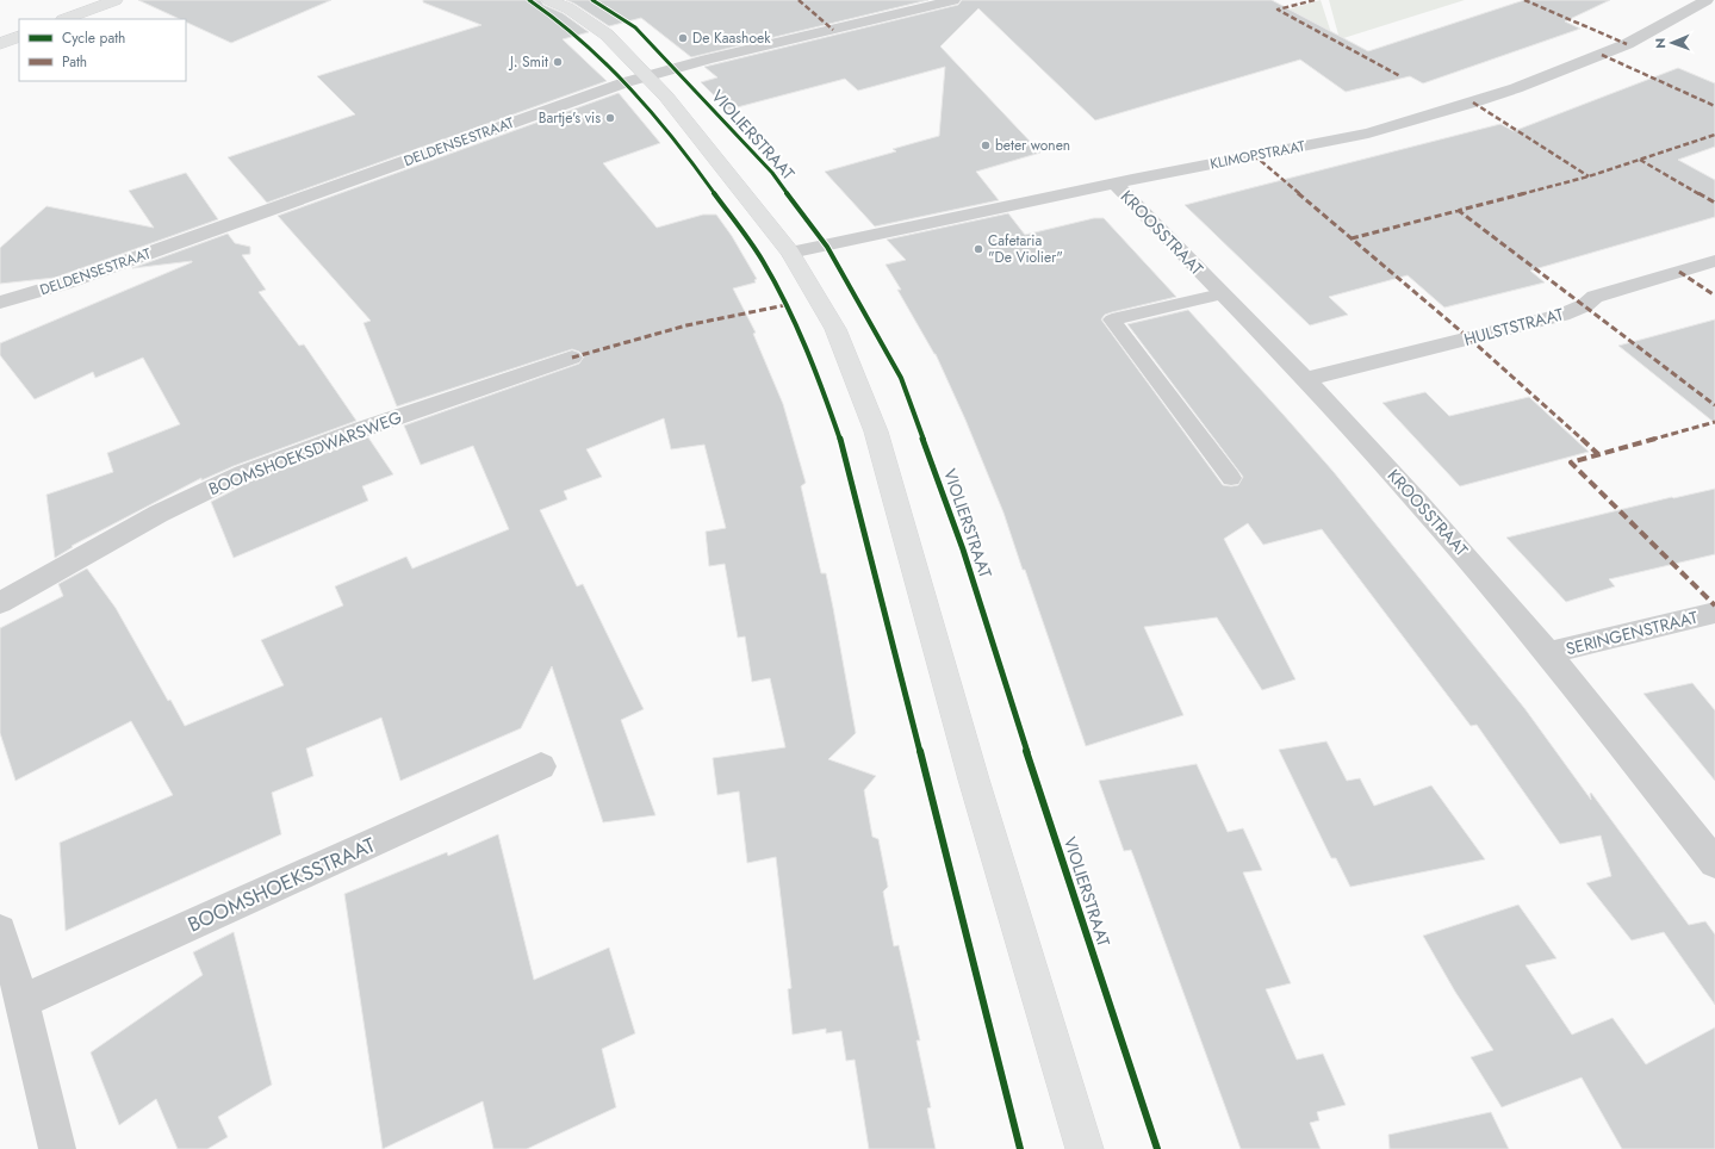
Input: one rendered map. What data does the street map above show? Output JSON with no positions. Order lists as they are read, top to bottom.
{
  "streets": {
    "street": [
      "DELDENSESTRAAT",
      "KLIMOPSTRAAT",
      "KROOSSTRAAT",
      "HULSTSTRAAT",
      "BOOMSHOEKSDWARSWEG",
      "SERINGENSTRAAT",
      "BOOMSHOEKSSTRAAT"
    ],
    "cycle path": ["VIOLIERSTRAAT"]
  },
  "crossings": [
    ["KLIMOPSTRAAT", "KROOSSTRAAT"],
    ["KROOSSTRAAT", "HULSTSTRAAT"],
    ["KROOSSTRAAT", "SERINGENSTRAAT"]
  ],
  "places": [
    "De Kaashoek",
    "J. Smit",
    "Bartje's vis",
    "beter wonen",
    "Cafetaria \"De Violier\""
  ],
  "legend": ["Cycle path", "Path"],
  "north": "left"
}
